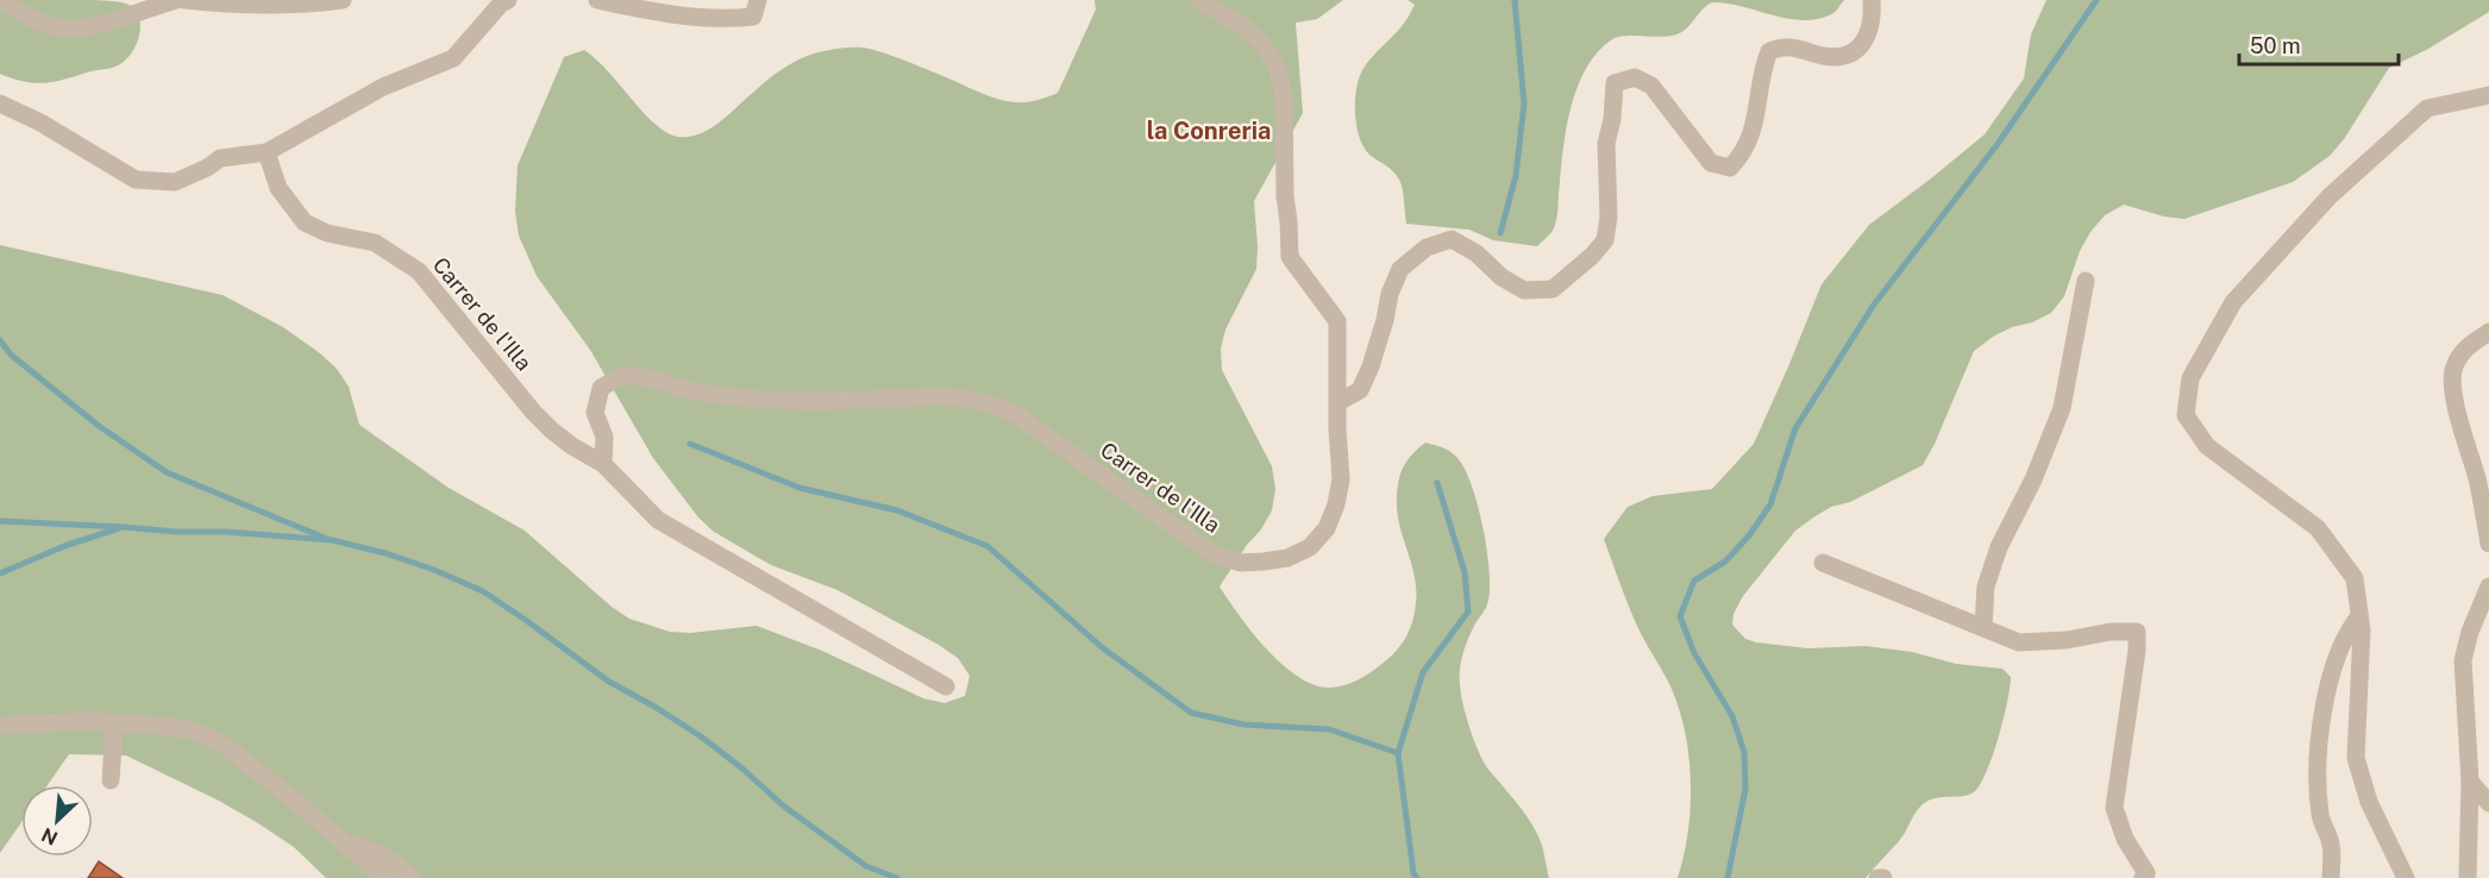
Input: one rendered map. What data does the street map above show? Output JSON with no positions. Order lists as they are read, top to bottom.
{
  "streets": {
    "street": ["Carrer de l'Illa"]
  },
  "districts": ["la Conreria"],
  "scale_bar": "50 m",
  "north": "bottom left"
}
